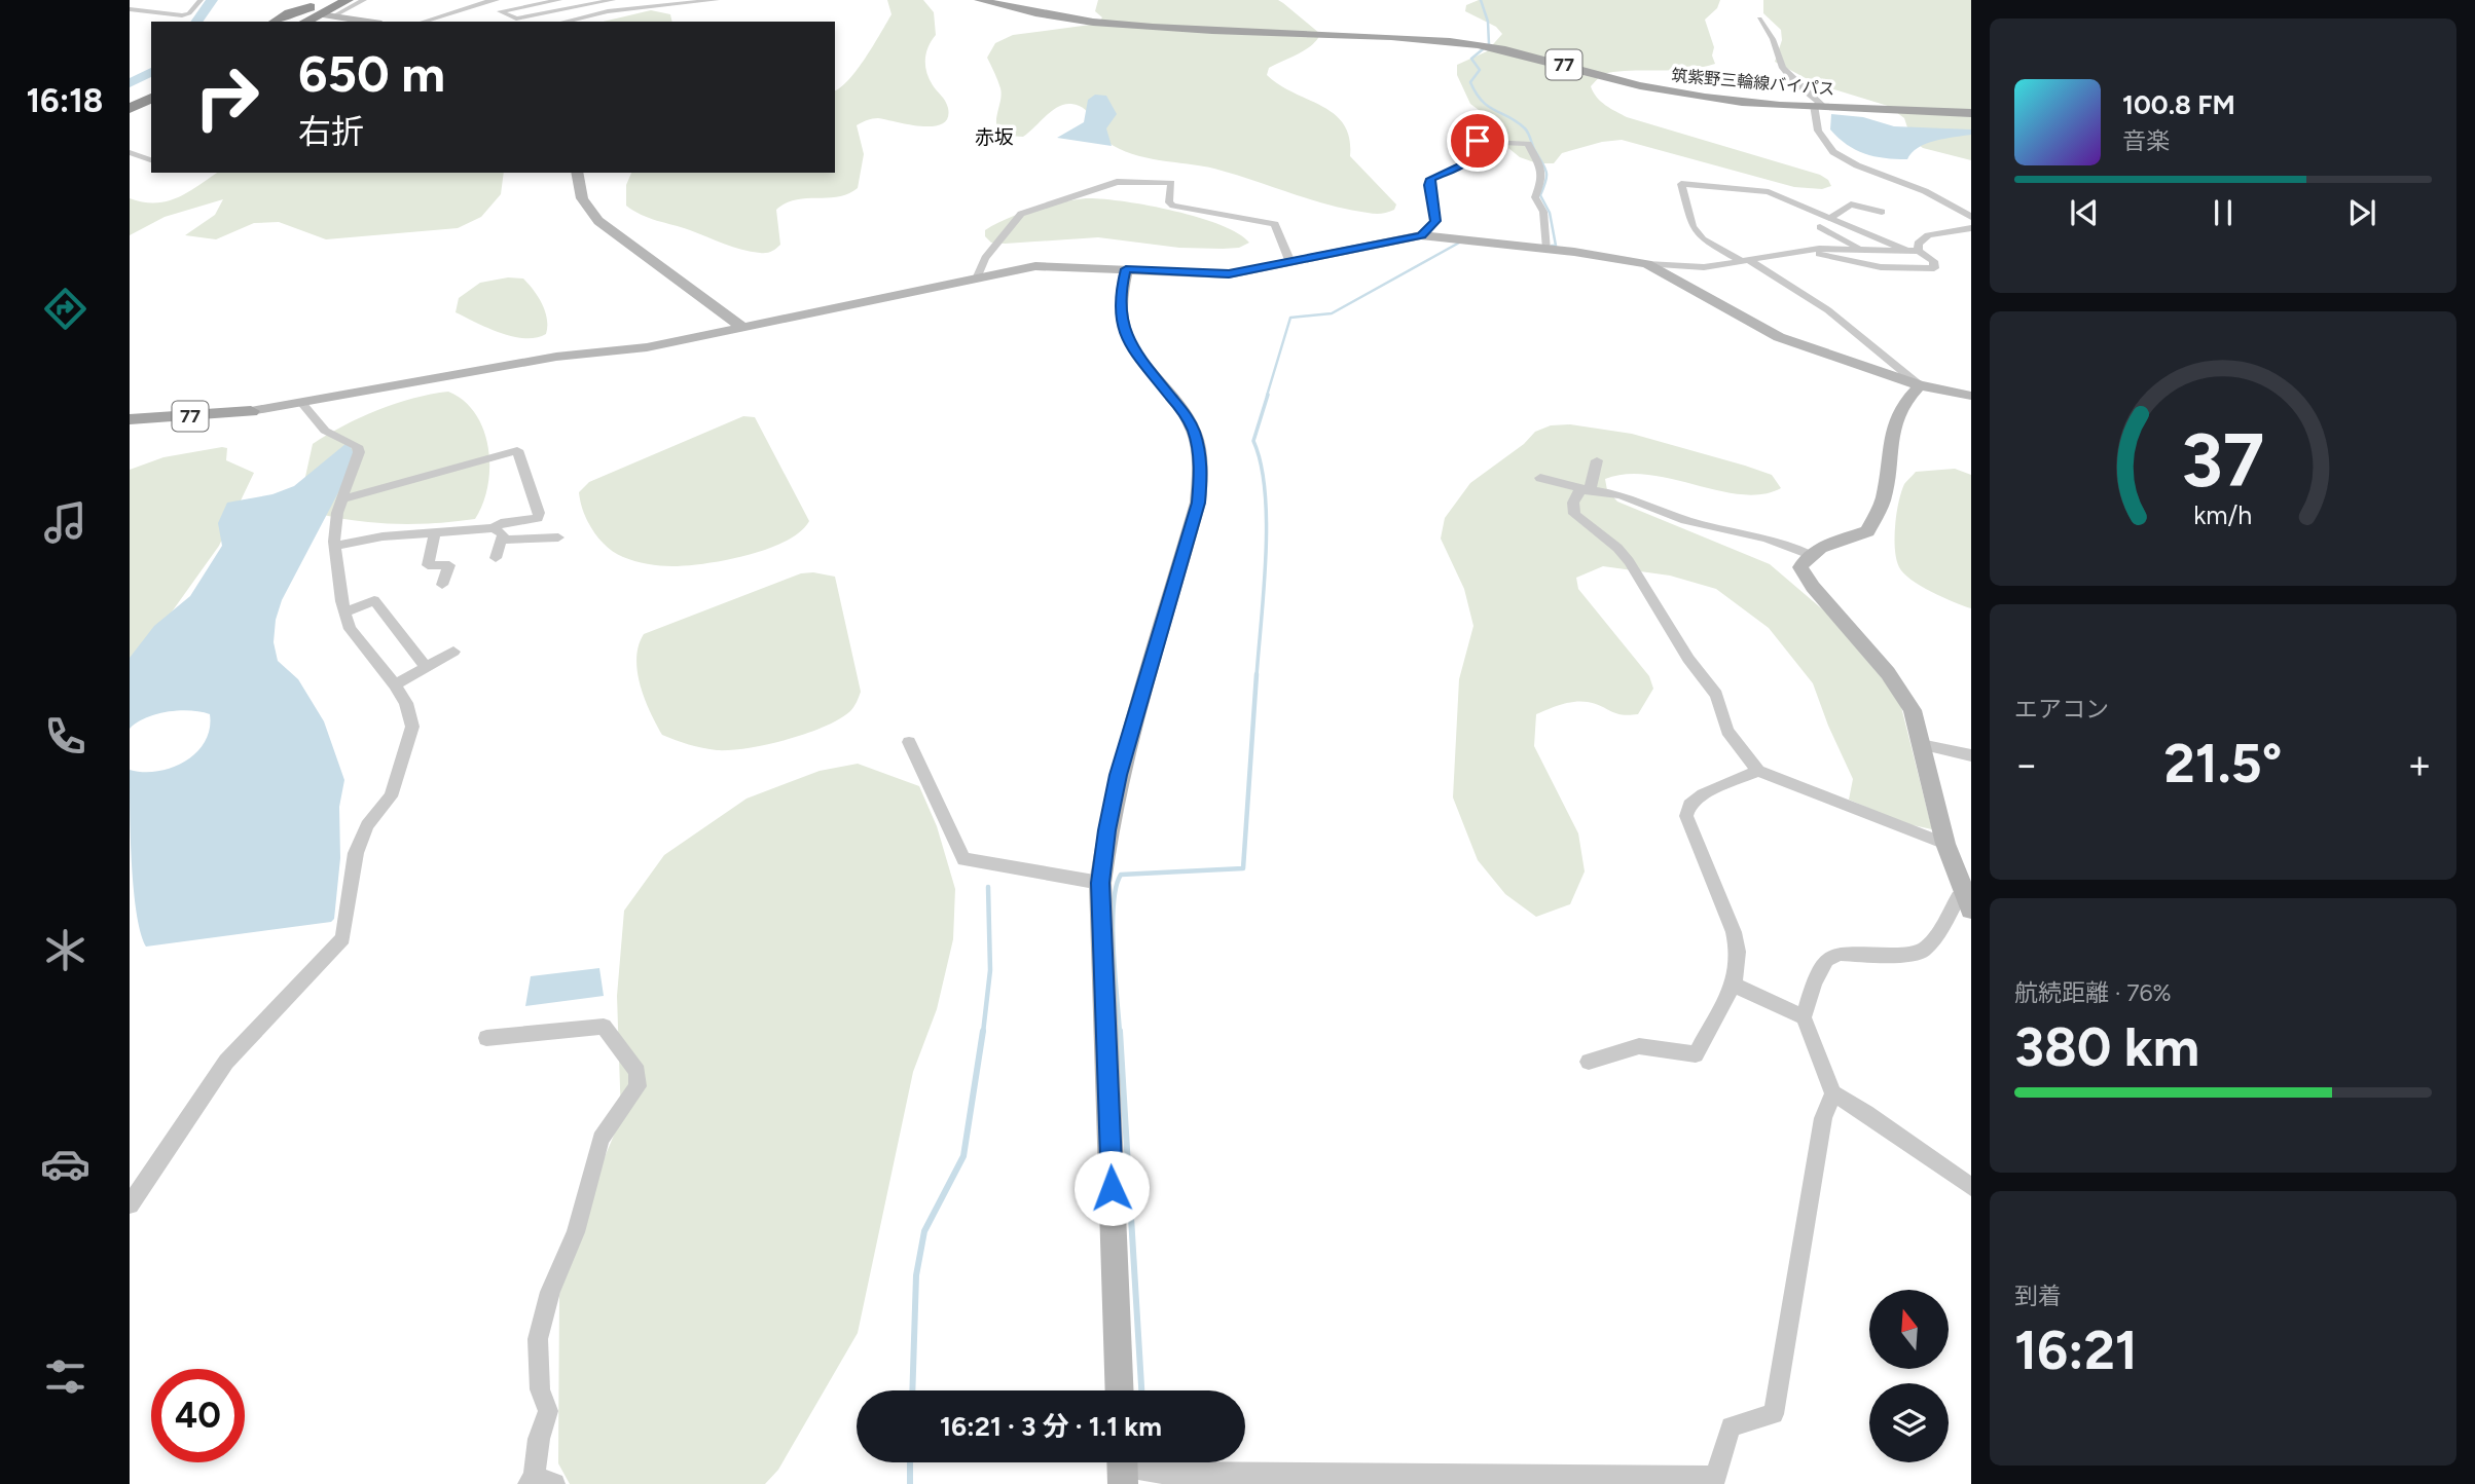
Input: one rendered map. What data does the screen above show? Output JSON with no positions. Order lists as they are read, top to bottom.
{
  "streets": {
    "main road": ["77", "筑紫野三輪線バイパス"]
  },
  "districts": ["赤坂"],
  "north": "top",
  "page": {
    "tabs": "16:18",
    "turn": ["650 m", "右折"],
    "song": ["100.8 FM", "音楽"],
    "tile": [
      "エアコン",
      ["航続距離 · 76%", "380 km"],
      ["到着", "16:21"]
    ],
    "heat": ["−", "21.5°", "+"],
    "limit": "40",
    "trip": "16:21 · 3 分 · 1.1 km",
    "gauge": ["37", "km/h"]
  }
}
